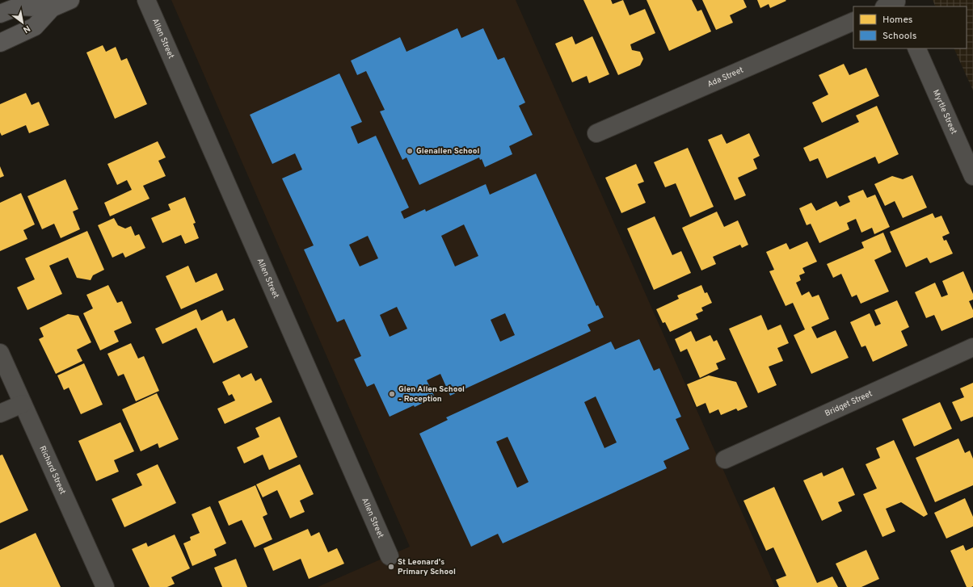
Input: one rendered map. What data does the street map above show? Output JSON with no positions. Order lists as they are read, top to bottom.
{
  "streets": {
    "street": [
      "Allen Street",
      "Ada Street",
      "Myrtle Street",
      "Bridget Street",
      "Richard Street"
    ]
  },
  "places": ["Glenallen School", "Glen Allen School - Reception", "St Leonard's Primary School"],
  "legend": ["Homes", "Schools"],
  "north": "bottom right"
}
